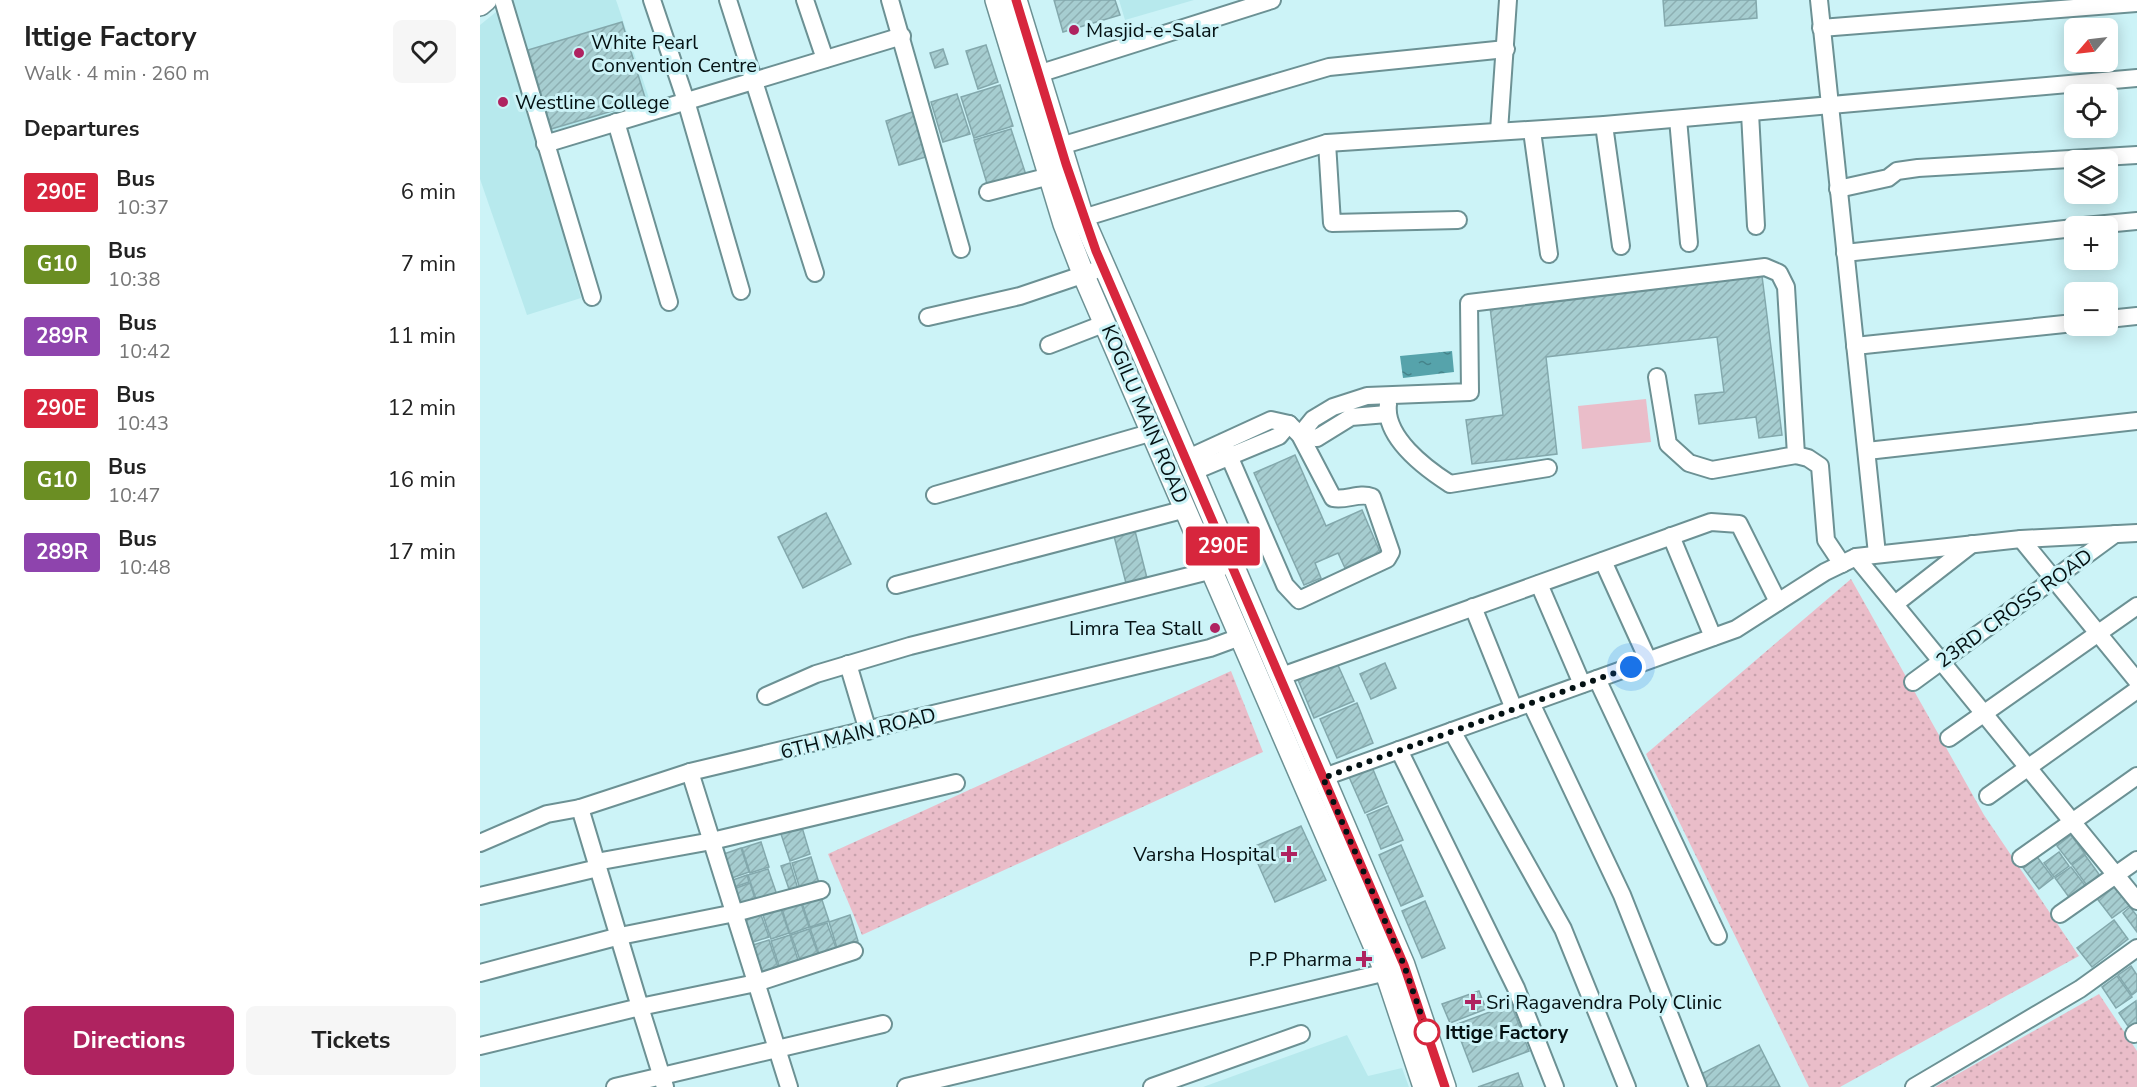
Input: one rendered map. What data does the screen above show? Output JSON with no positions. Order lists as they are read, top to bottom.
{
  "streets": {
    "main road": ["KOGILU MAIN ROAD"],
    "street": ["23RD CROSS ROAD", "6TH MAIN ROAD"]
  },
  "crossings": [
    ["KOGILU MAIN ROAD", "6TH MAIN ROAD"]
  ],
  "places": {
    "other": [
      "Masjid-e-Salar",
      "White Pearl Convention Centre",
      "Westline College",
      "Limra Tea Stall",
      "Ittige Factory"
    ],
    "health": ["Varsha Hospital", "P.P Pharma", "Sri Ragavendra Poly Clinic"]
  },
  "lines": ["bus line 290E"],
  "north": "bottom left",
  "page": {
    "heading": [
      ["Ittige Factory", "Walk · 4 min · 260 m"],
      "Departures"
    ],
    "on_map": "290E",
    "map_buttons": ["+", "−"],
    "list": [
      {
        "mark": "290E",
        "name": "Bus",
        "note": "10:37",
        "value": "6 min"
      },
      {
        "mark": "G10",
        "name": "Bus",
        "note": "10:38",
        "value": "7 min"
      },
      {
        "mark": "289R",
        "name": "Bus",
        "note": "10:42",
        "value": "11 min"
      },
      {
        "mark": "290E",
        "name": "Bus",
        "note": "10:43",
        "value": "12 min"
      },
      {
        "mark": "G10",
        "name": "Bus",
        "note": "10:47",
        "value": "16 min"
      },
      {
        "mark": "289R",
        "name": "Bus",
        "note": "10:48",
        "value": "17 min"
      }
    ],
    "buttons": ["Directions", "Tickets"]
  }
}
